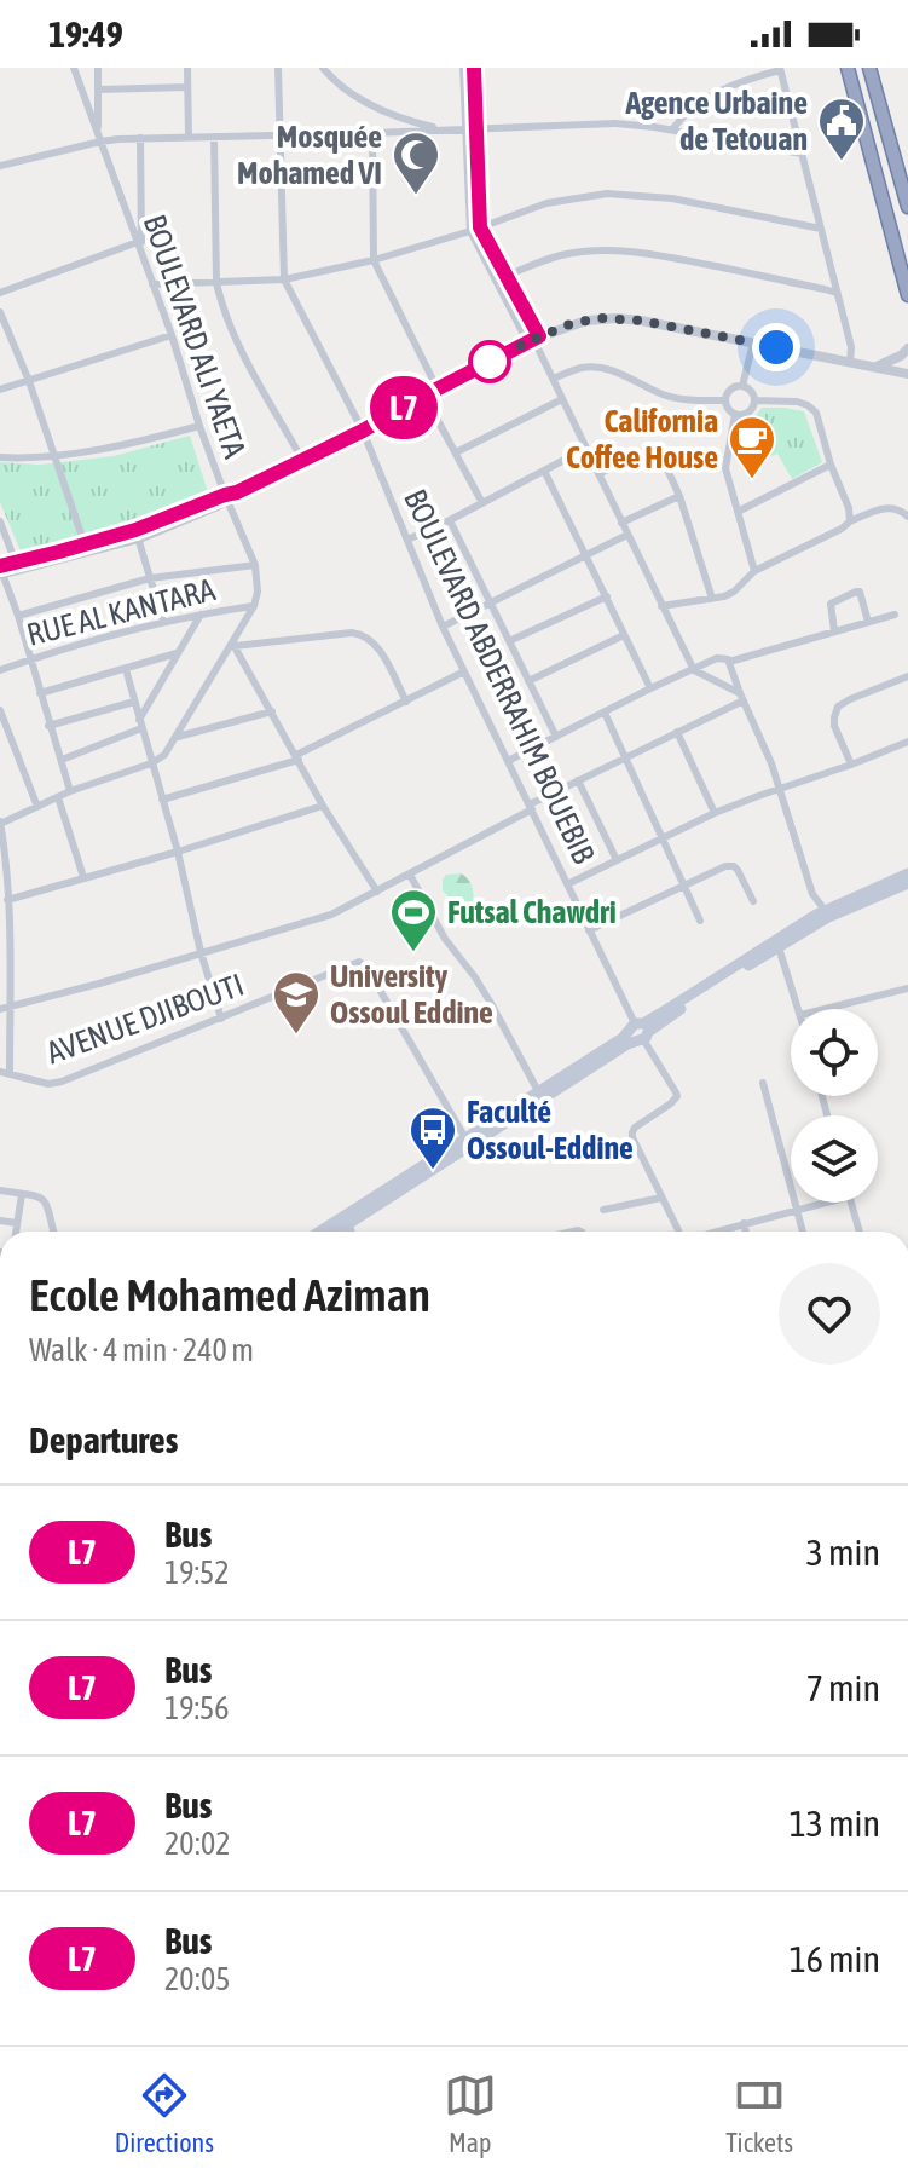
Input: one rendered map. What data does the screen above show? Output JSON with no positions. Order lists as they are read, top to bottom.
{
  "streets": {
    "street": [
      "BOULEVARD ALI YAETA",
      "RUE AL KANTARA",
      "BOULEVARD ABDERRAHIM BOUEBIB",
      "AVENUE DJIBOUTI"
    ]
  },
  "crossings": [
    ["BOULEVARD ALI YAETA", "RUE AL KANTARA"]
  ],
  "places": {
    "public building": ["Agence Urbaine de Tetouan"],
    "mosque": ["Mosquée Mohamed VI"],
    "cafe": ["California Coffee House"],
    "sports": ["Futsal Chawdri"],
    "school or university": ["University Ossoul Eddine"],
    "bus stop": ["Faculté Ossoul-Eddine"]
  },
  "lines": ["bus line L7"],
  "page": {
    "status": "19:49",
    "on_map": "L7",
    "heading": [
      ["Ecole Mohamed Aziman", "Walk · 4 min · 240 m"],
      "Departures"
    ],
    "list": [
      {
        "mark": "L7",
        "name": "Bus",
        "note": "19:52",
        "value": "3 min"
      },
      {
        "mark": "L7",
        "name": "Bus",
        "note": "19:56",
        "value": "7 min"
      },
      {
        "mark": "L7",
        "name": "Bus",
        "note": "20:02",
        "value": "13 min"
      },
      {
        "mark": "L7",
        "name": "Bus",
        "note": "20:05",
        "value": "16 min"
      }
    ],
    "tabs": ["Directions", "Map", "Tickets"]
  }
}
